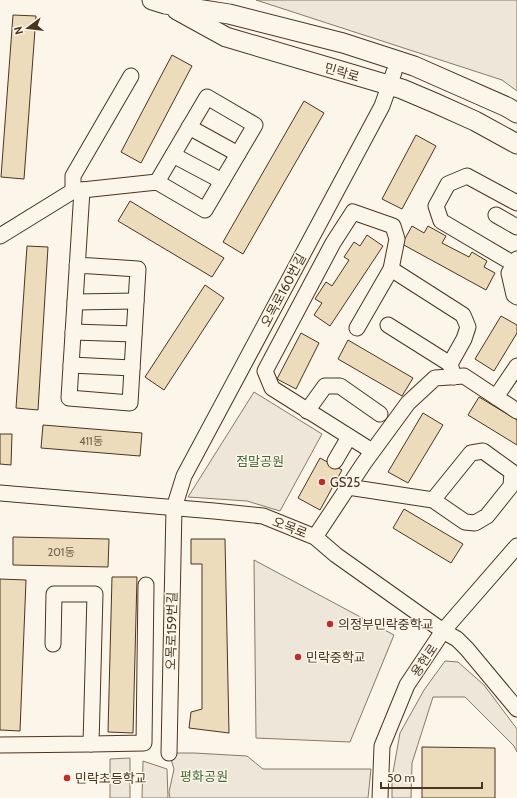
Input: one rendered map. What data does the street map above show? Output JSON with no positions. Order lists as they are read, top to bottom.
{
  "streets": {
    "main road": ["민락로"],
    "street": [
      "오목로160번길",
      "오목로",
      "오목로159번길",
      "용현로"
    ]
  },
  "crossings": [
    ["오목로160번길", "오목로"],
    ["오목로160번길", "오목로159번길"],
    ["오목로", "오목로159번길"],
    ["오목로", "용현로"]
  ],
  "parks": ["점말공원", "평화공원"],
  "places": [
    "GS25",
    "의정부민락중학교",
    "민락중학교",
    "민락초등학교"
  ],
  "house_numbers": ["411동", "201동"],
  "scale_bar": "50 m",
  "north": "left"
}
